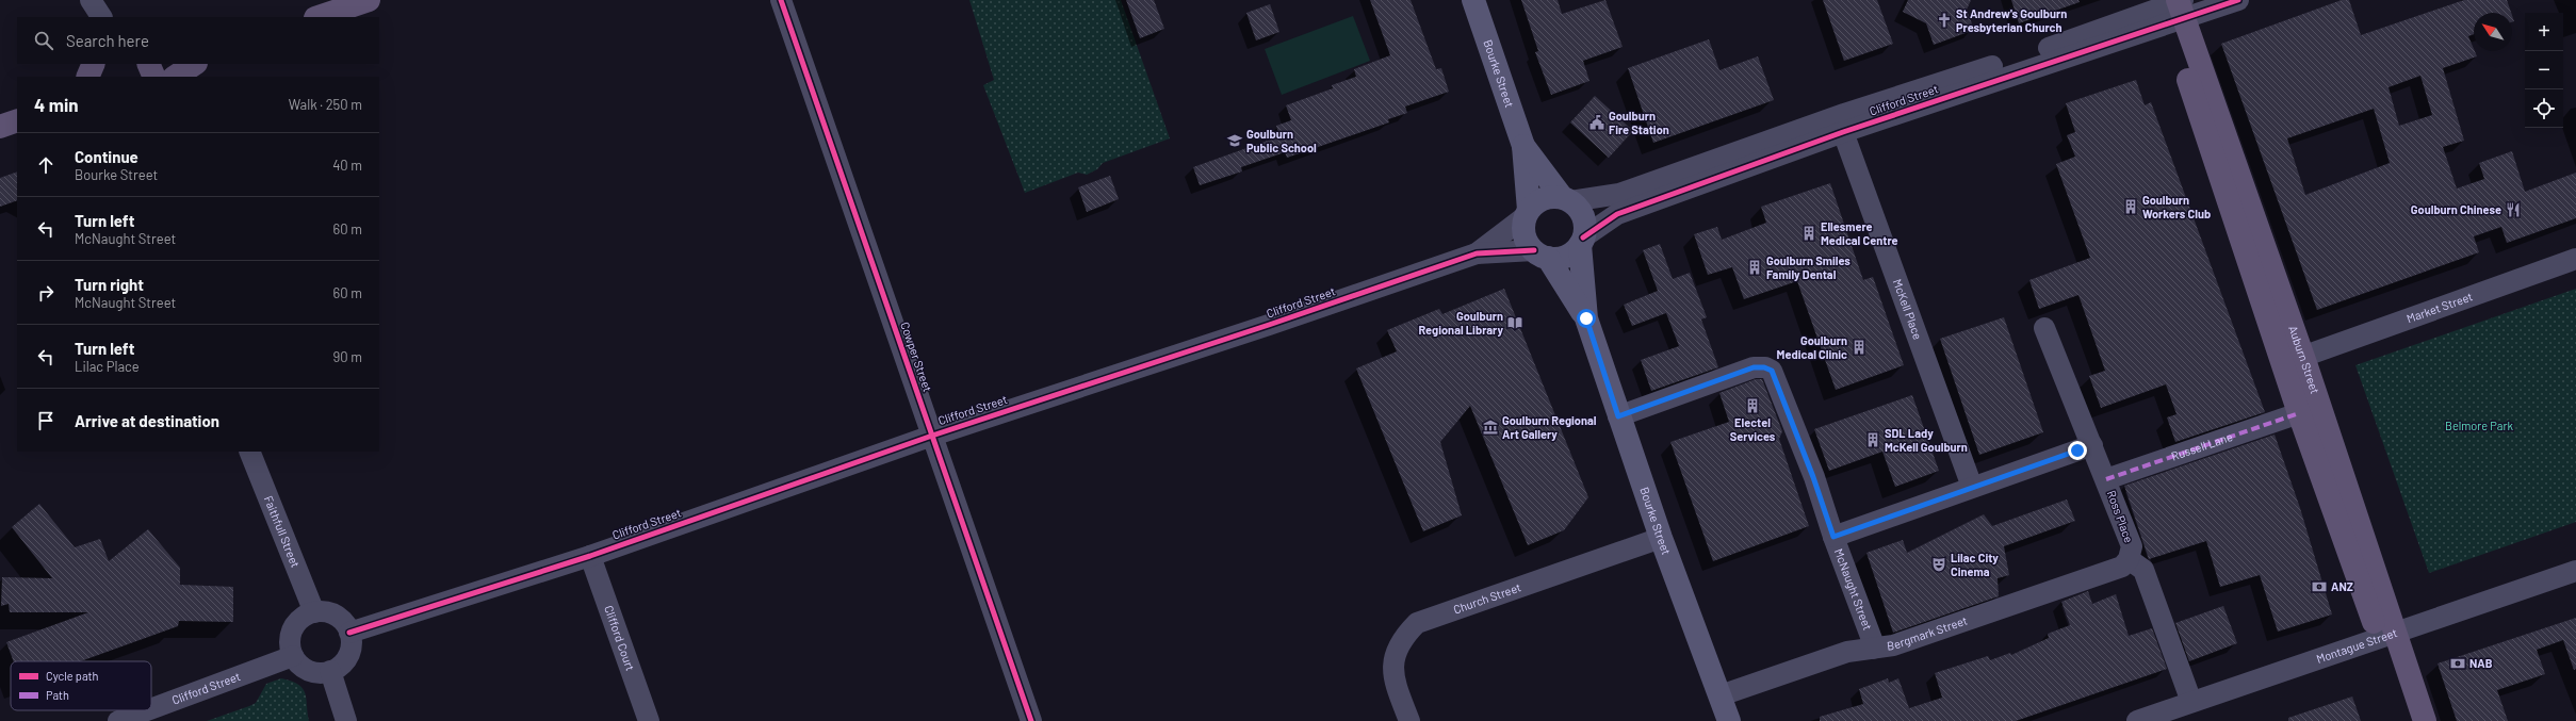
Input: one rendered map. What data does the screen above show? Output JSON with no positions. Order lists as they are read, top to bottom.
{
  "streets": {
    "main road": ["Bourke Street", "Auburn Street"],
    "street": [
      "Clifford Street",
      "Market Street",
      "McKell Place",
      "Cowper Street",
      "Russell Lane",
      "Ross Place",
      "Faithfull Street",
      "McNaught Street",
      "Church Street",
      "Bergmark Street",
      "Clifford Court",
      "Montague Street"
    ]
  },
  "crossings": [
    ["Bourke Street", "Clifford Street"],
    ["Bourke Street", "McNaught Street"],
    ["Bourke Street", "Church Street"],
    ["Bourke Street", "Bergmark Street"],
    ["Clifford Street", "McKell Place"],
    ["Clifford Street", "Cowper Street"],
    ["Clifford Street", "Auburn Street"],
    ["Clifford Street", "Faithfull Street"],
    ["Clifford Street", "Clifford Court"],
    ["Market Street", "Auburn Street"],
    ["Auburn Street", "Russell Lane"],
    ["Auburn Street", "Montague Street"],
    ["Russell Lane", "Ross Place"],
    ["Ross Place", "Bergmark Street"],
    ["Ross Place", "Montague Street"],
    ["McNaught Street", "Bergmark Street"]
  ],
  "parks": ["Belmore Park"],
  "places": {
    "church": ["St Andrew's Goulburn Presbyterian Church"],
    "public building": ["Goulburn Fire Station"],
    "school or university": ["Goulburn Public School"],
    "building": [
      "Goulburn Workers Club",
      "Ellesmere Medical Centre",
      "Goulburn Smiles Family Dental",
      "Goulburn Medical Clinic",
      "Electel Services",
      "SDL Lady McKell Goulburn"
    ],
    "restaurant": ["Goulburn Chinese"],
    "library": ["Goulburn Regional Library"],
    "museum": ["Goulburn Regional Art Gallery"],
    "theatre": ["Lilac City Cinema"],
    "bank": ["ANZ", "NAB"]
  },
  "legend": ["Cycle path", "Path"],
  "north": "top left",
  "page": {
    "map_buttons": ["+", "−"],
    "search": "Search here",
    "heading": ["4 min", "Walk · 250 m"],
    "list": [
      ["Continue", "Bourke Street", "40 m"],
      ["Turn left", "McNaught Street", "60 m"],
      ["Turn right", "McNaught Street", "60 m"],
      ["Turn left", "Lilac Place", "90 m"],
      "Arrive at destination"
    ]
  }
}
